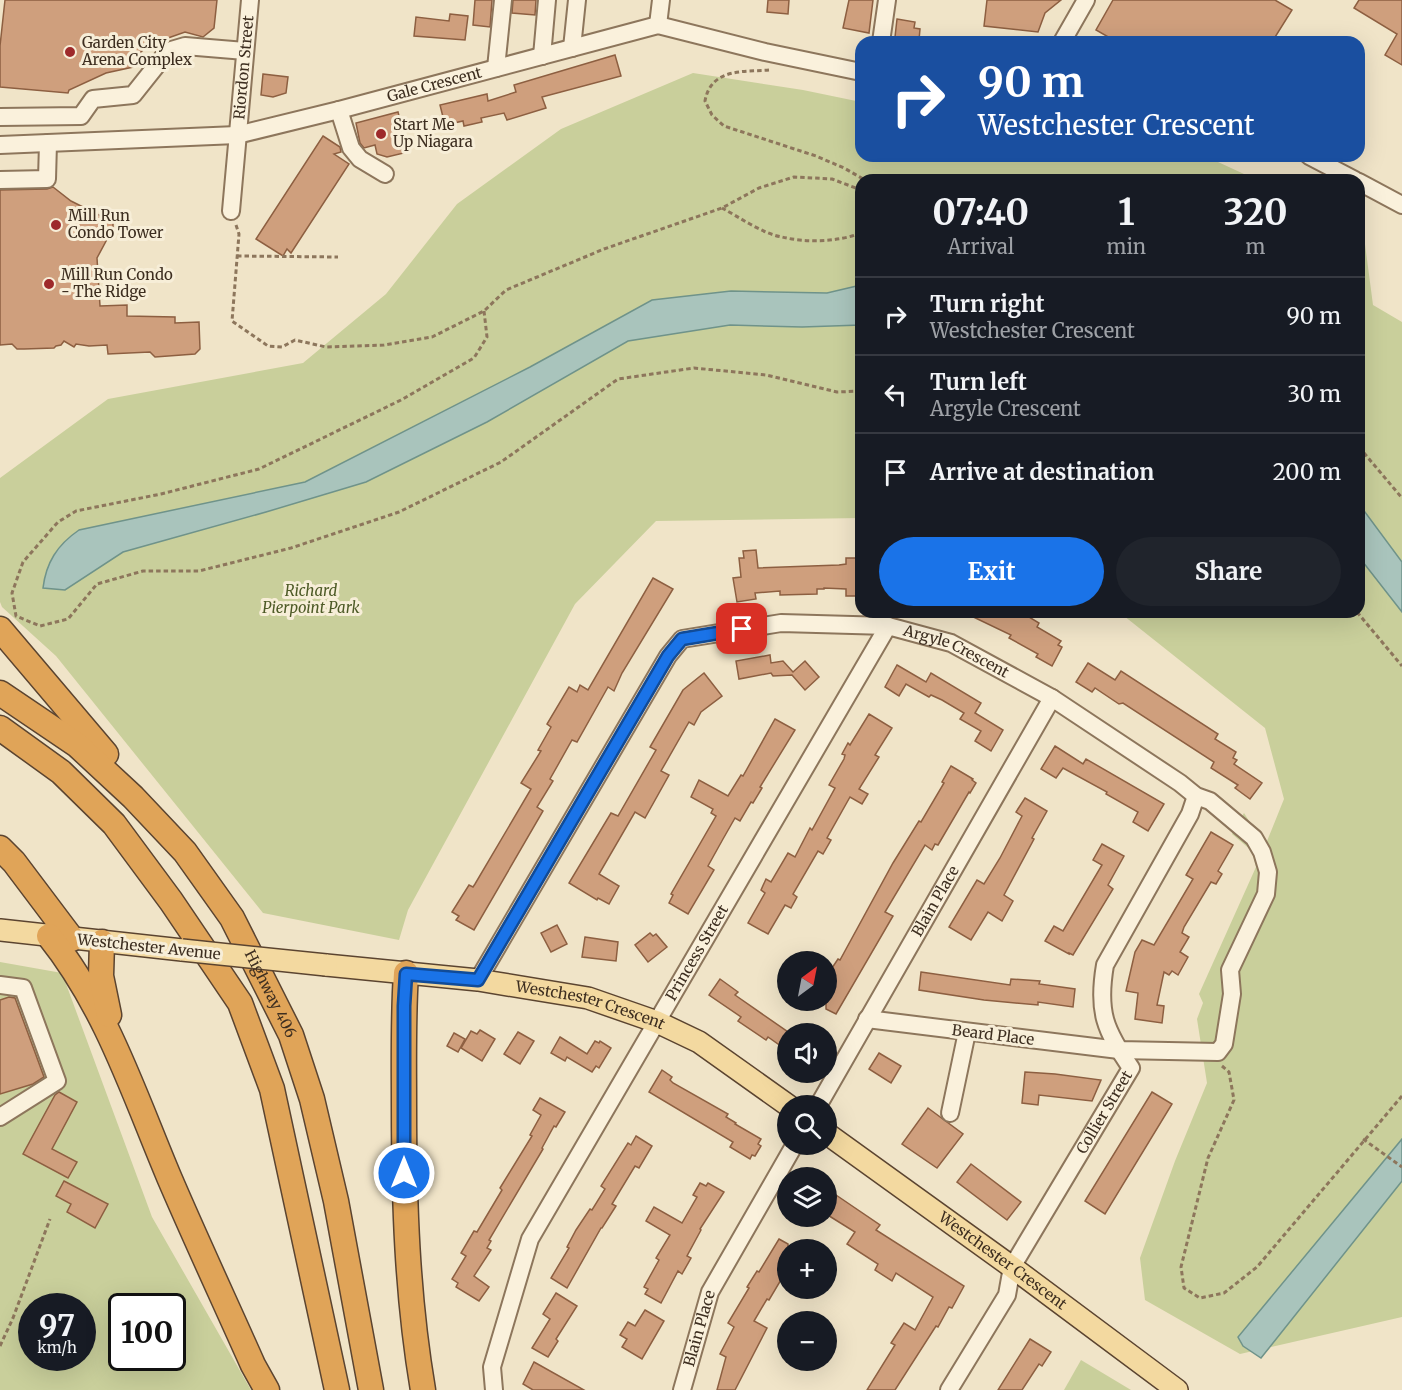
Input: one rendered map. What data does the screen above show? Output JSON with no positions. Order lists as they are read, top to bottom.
{
  "streets": {
    "highway": ["Highway 406"],
    "main road": ["Westchester Avenue", "Westchester Crescent"],
    "street": [
      "Riordon Street",
      "Gale Crescent",
      "Argyle Crescent",
      "Blain Place",
      "Princess Street",
      "Beard Place",
      "Collier Street"
    ]
  },
  "crossings": [
    ["Riordon Street", "Gale Crescent"],
    ["Argyle Crescent", "Blain Place"],
    ["Argyle Crescent", "Princess Street"],
    ["Argyle Crescent", "Westchester Crescent"],
    ["Argyle Crescent", "Beard Place"],
    ["Argyle Crescent", "Collier Street"],
    ["Blain Place", "Beard Place"],
    ["Westchester Avenue", "Westchester Crescent"],
    ["Princess Street", "Westchester Crescent"],
    ["Westchester Crescent", "Collier Street"],
    ["Beard Place", "Collier Street"]
  ],
  "parks": ["Richard Pierpoint Park"],
  "places": [
    "Garden City Arena Complex",
    "Start Me Up Niagara",
    "Mill Run Condo Tower",
    "Mill Run Condo - The Ridge"
  ],
  "north": "top right",
  "page": {
    "turn": ["90 m", "Westchester Crescent"],
    "eta": [
      "07:40",
      "Arrival",
      "1",
      "min",
      "320",
      "m"
    ],
    "list": [
      {
        "name": "Turn right",
        "note": "Westchester Crescent",
        "value": "90 m"
      },
      {
        "name": "Turn left",
        "note": "Argyle Crescent",
        "value": "30 m"
      },
      {
        "name": "Arrive at destination",
        "value": "200 m"
      }
    ],
    "buttons": ["Exit", "Share"],
    "map_buttons": ["+", "−"],
    "speed": "97 km/h",
    "limit": "100"
  }
}
